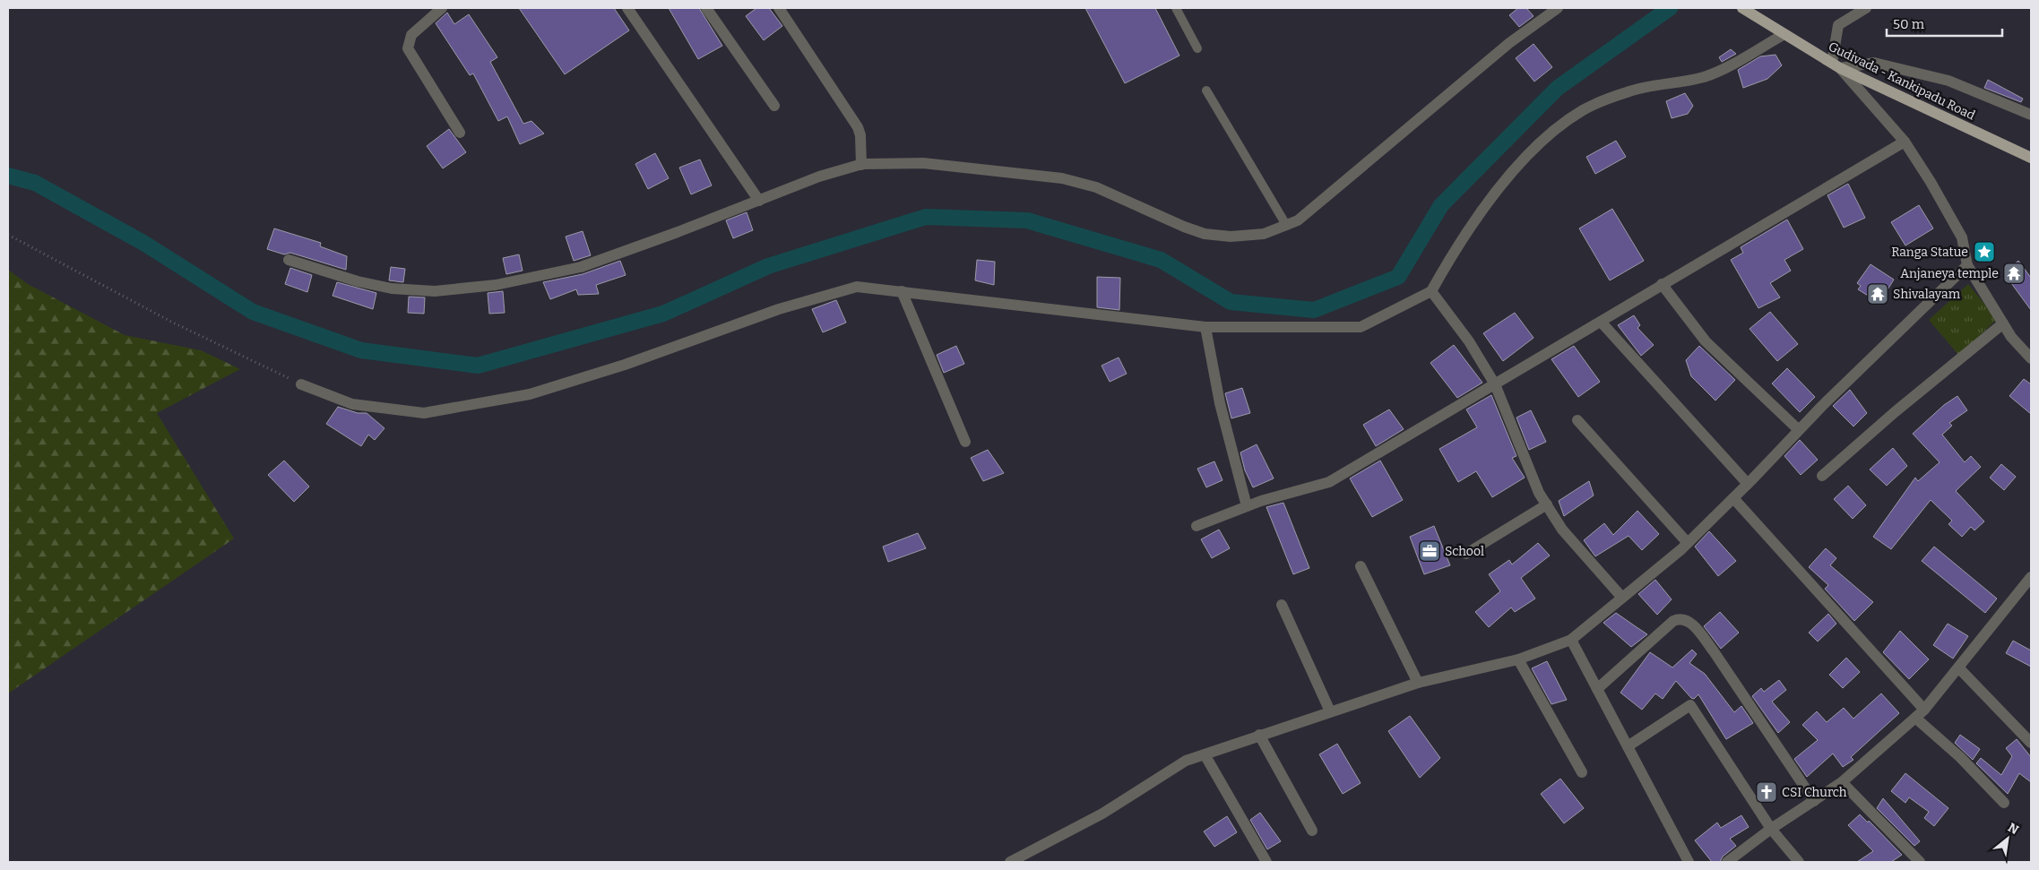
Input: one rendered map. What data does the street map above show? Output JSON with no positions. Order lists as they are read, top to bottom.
{
  "streets": {
    "main road": ["Gudivada - Kankipadu Road"]
  },
  "places": {
    "place": ["Ranga Statue"],
    "temple": ["Anjaneya temple", "Shivalayam"],
    "office": ["School"],
    "church": ["CSI Church"]
  },
  "scale_bar": "50 m",
  "north": "top right"
}
